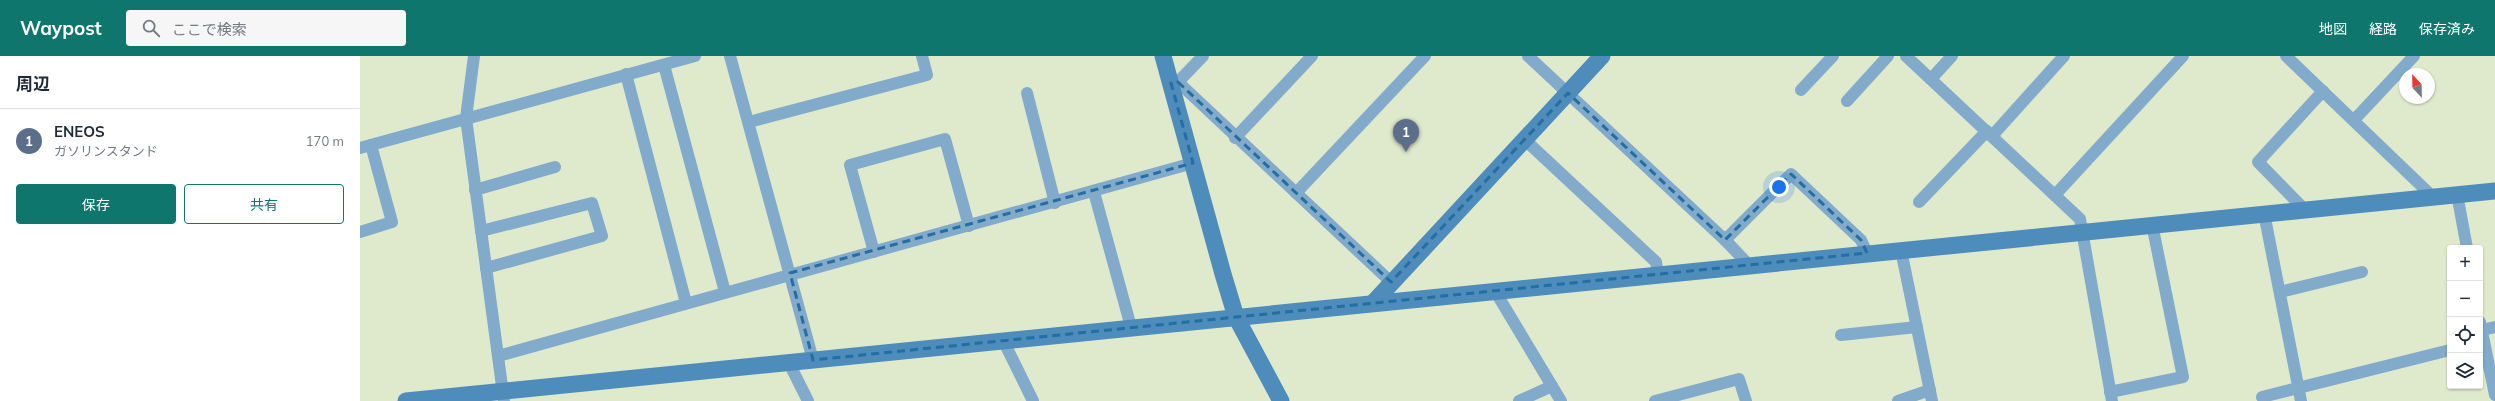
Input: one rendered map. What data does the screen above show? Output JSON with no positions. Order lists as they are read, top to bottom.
{
  "north": "top",
  "page": {
    "header": "Waypost",
    "search": "ここで検索",
    "nav": ["地図", "経路", "保存済み"],
    "heading": "周辺",
    "list": [
      {
        "mark": "1",
        "name": "ENEOS",
        "note": "ガソリンスタンド",
        "value": "170 m"
      }
    ],
    "pins": "1",
    "buttons": ["保存", "共有"],
    "map_buttons": ["+", "−"]
  }
}
